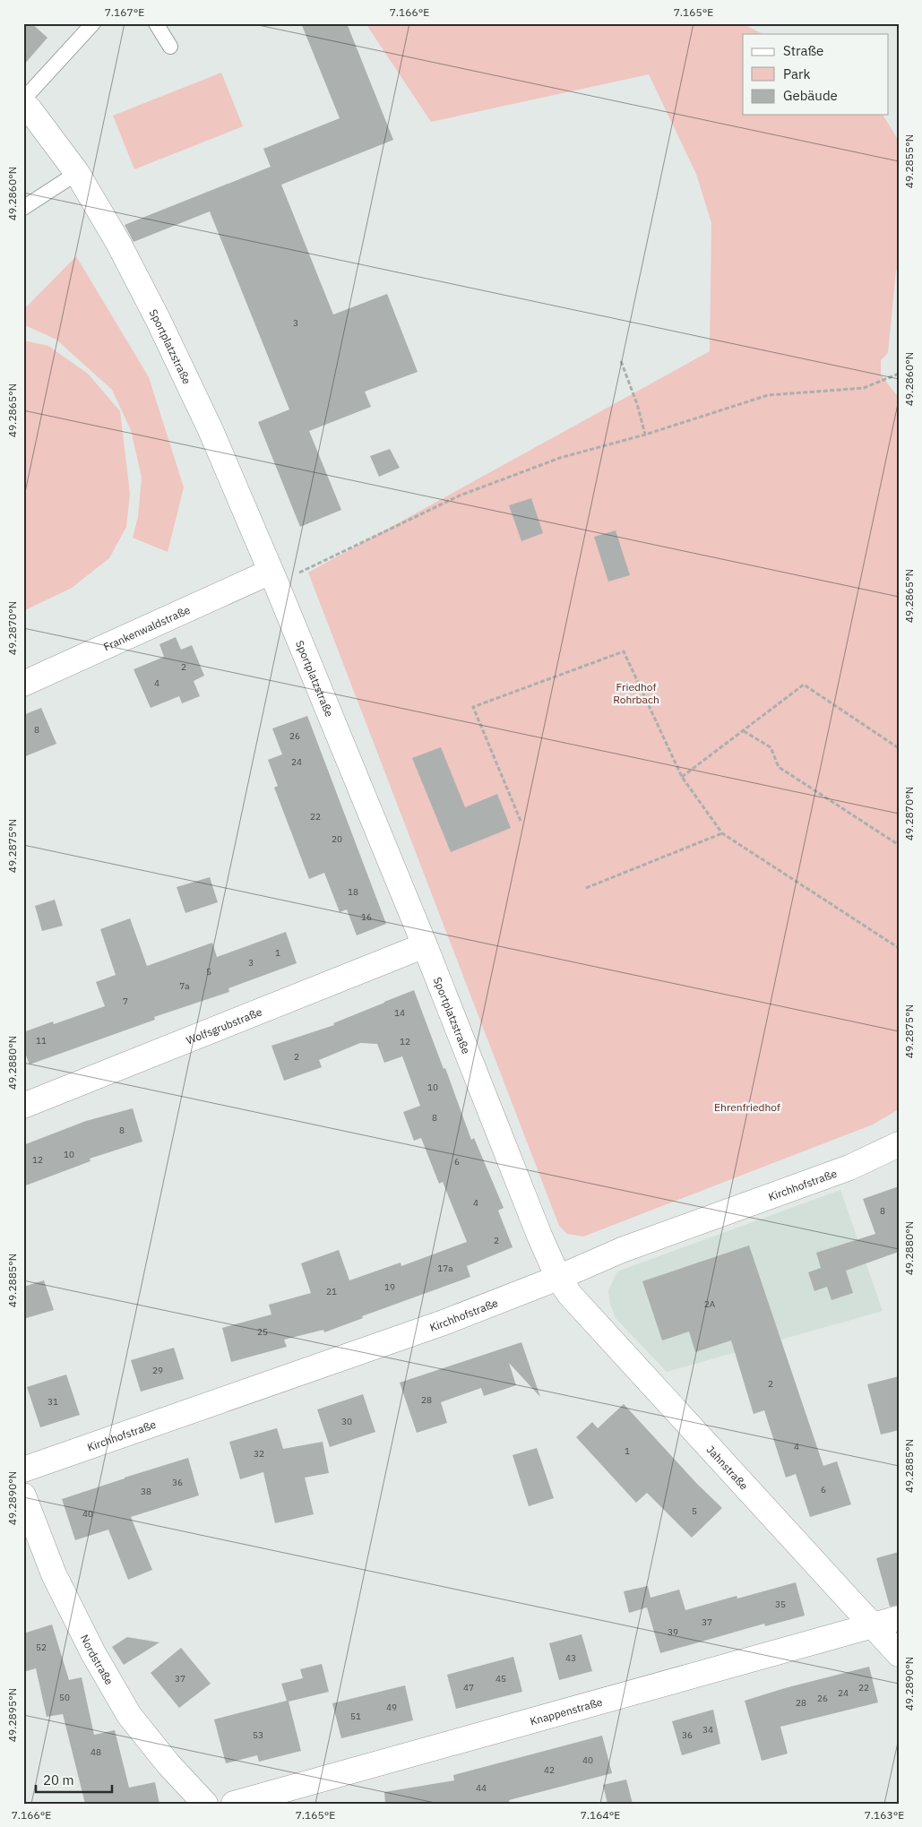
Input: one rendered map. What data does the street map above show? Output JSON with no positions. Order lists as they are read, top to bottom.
{
  "streets": {
    "street": [
      "Sportplatzstraße",
      "Frankenwaldstraße",
      "Wolfsgrubstraße",
      "Kirchhofstraße",
      "Jahnstraße",
      "Nordstraße",
      "Knappenstraße"
    ]
  },
  "crossings": [
    ["Sportplatzstraße", "Frankenwaldstraße"],
    ["Sportplatzstraße", "Wolfsgrubstraße"],
    ["Sportplatzstraße", "Kirchhofstraße"],
    ["Sportplatzstraße", "Jahnstraße"],
    ["Kirchhofstraße", "Jahnstraße"],
    ["Jahnstraße", "Knappenstraße"]
  ],
  "parks": ["Friedhof Rohrbach", "Ehrenfriedhof"],
  "house_numbers": [
    "3",
    "2",
    "4",
    "8",
    "26",
    "24",
    "22",
    "20",
    "18",
    "16",
    "1",
    "3",
    "5",
    "7a",
    "7",
    "14",
    "11",
    "12",
    "2",
    "10",
    "8",
    "8",
    "10",
    "12",
    "6",
    "4",
    "8",
    "2",
    "17a",
    "19",
    "21",
    "2A",
    "25",
    "29",
    "2",
    "28",
    "31",
    "30",
    "4",
    "1",
    "32",
    "36",
    "6",
    "38",
    "5",
    "40",
    "35",
    "37",
    "39",
    "52",
    "43",
    "37",
    "45",
    "47",
    "22",
    "24",
    "50",
    "26",
    "28",
    "49",
    "51",
    "34",
    "53",
    "36",
    "48",
    "40",
    "42",
    "44"
  ],
  "legend": ["Straße", "Park", "Gebäude"],
  "scale_bar": "20 m",
  "coordinates": [
    "7.167°E",
    "7.166°E",
    "7.165°E",
    "49.2855°N",
    "49.2860°N",
    "49.2865°N",
    "49.2870°N",
    "49.2875°N",
    "49.2880°N",
    "49.2885°N",
    "49.2890°N",
    "49.2895°N",
    "7.164°E",
    "7.163°E"
  ]
}
